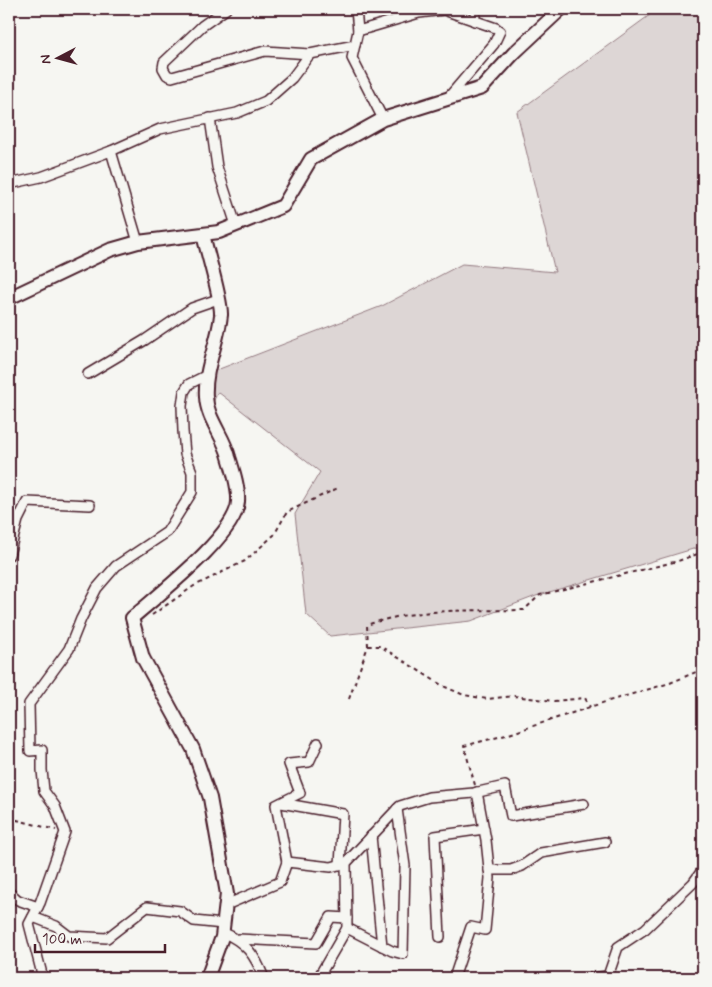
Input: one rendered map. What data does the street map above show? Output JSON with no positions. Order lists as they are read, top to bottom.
{
  "scale_bar": "100 m",
  "north": "left"
}
